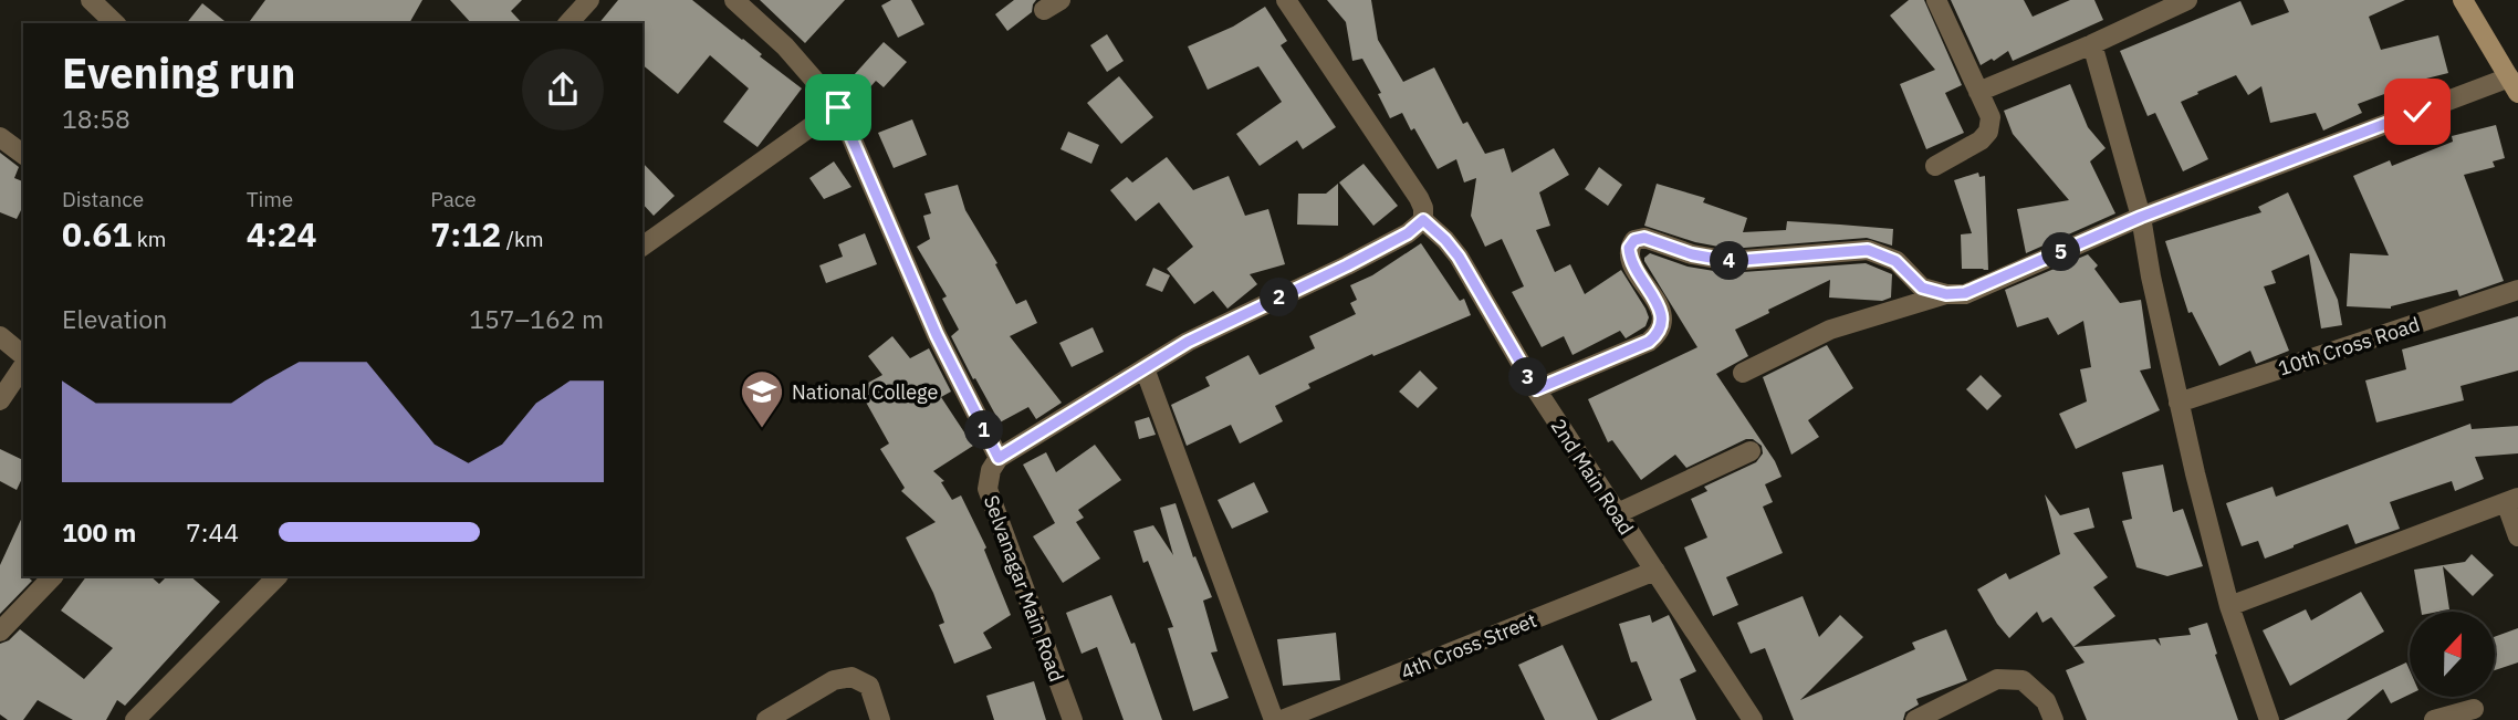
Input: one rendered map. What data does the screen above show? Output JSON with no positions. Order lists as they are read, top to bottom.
{
  "streets": {
    "street": [
      "10th Cross Road",
      "2nd Main Road",
      "Selvanagar Main Road",
      "4th Cross Street"
    ]
  },
  "crossings": [
    ["2nd Main Road", "4th Cross Street"]
  ],
  "places": {
    "school or university": ["National College"]
  },
  "north": "top",
  "page": {
    "heading": ["Evening run", "18:58"],
    "stats": [
      ["Distance", "0.61 km"],
      ["Time", "4:24"],
      ["Pace", "7:12 /km"]
    ],
    "pins": [
      "5",
      "4",
      "2",
      "3",
      "1"
    ],
    "chart": ["Elevation", "157–162 m"],
    "list": [
      {
        "name": "100 m",
        "note": "7:44"
      }
    ]
  }
}
